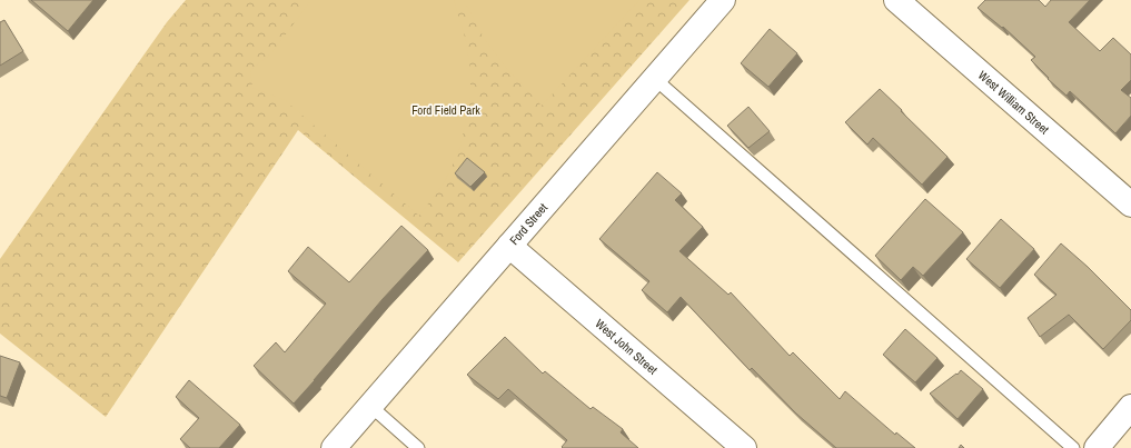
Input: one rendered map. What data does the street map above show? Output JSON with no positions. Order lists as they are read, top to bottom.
{
  "streets": {
    "street": ["West William Street", "Ford Street", "West John Street"]
  },
  "crossings": [
    ["Ford Street", "West John Street"]
  ],
  "parks": ["Ford Field Park"]
}
